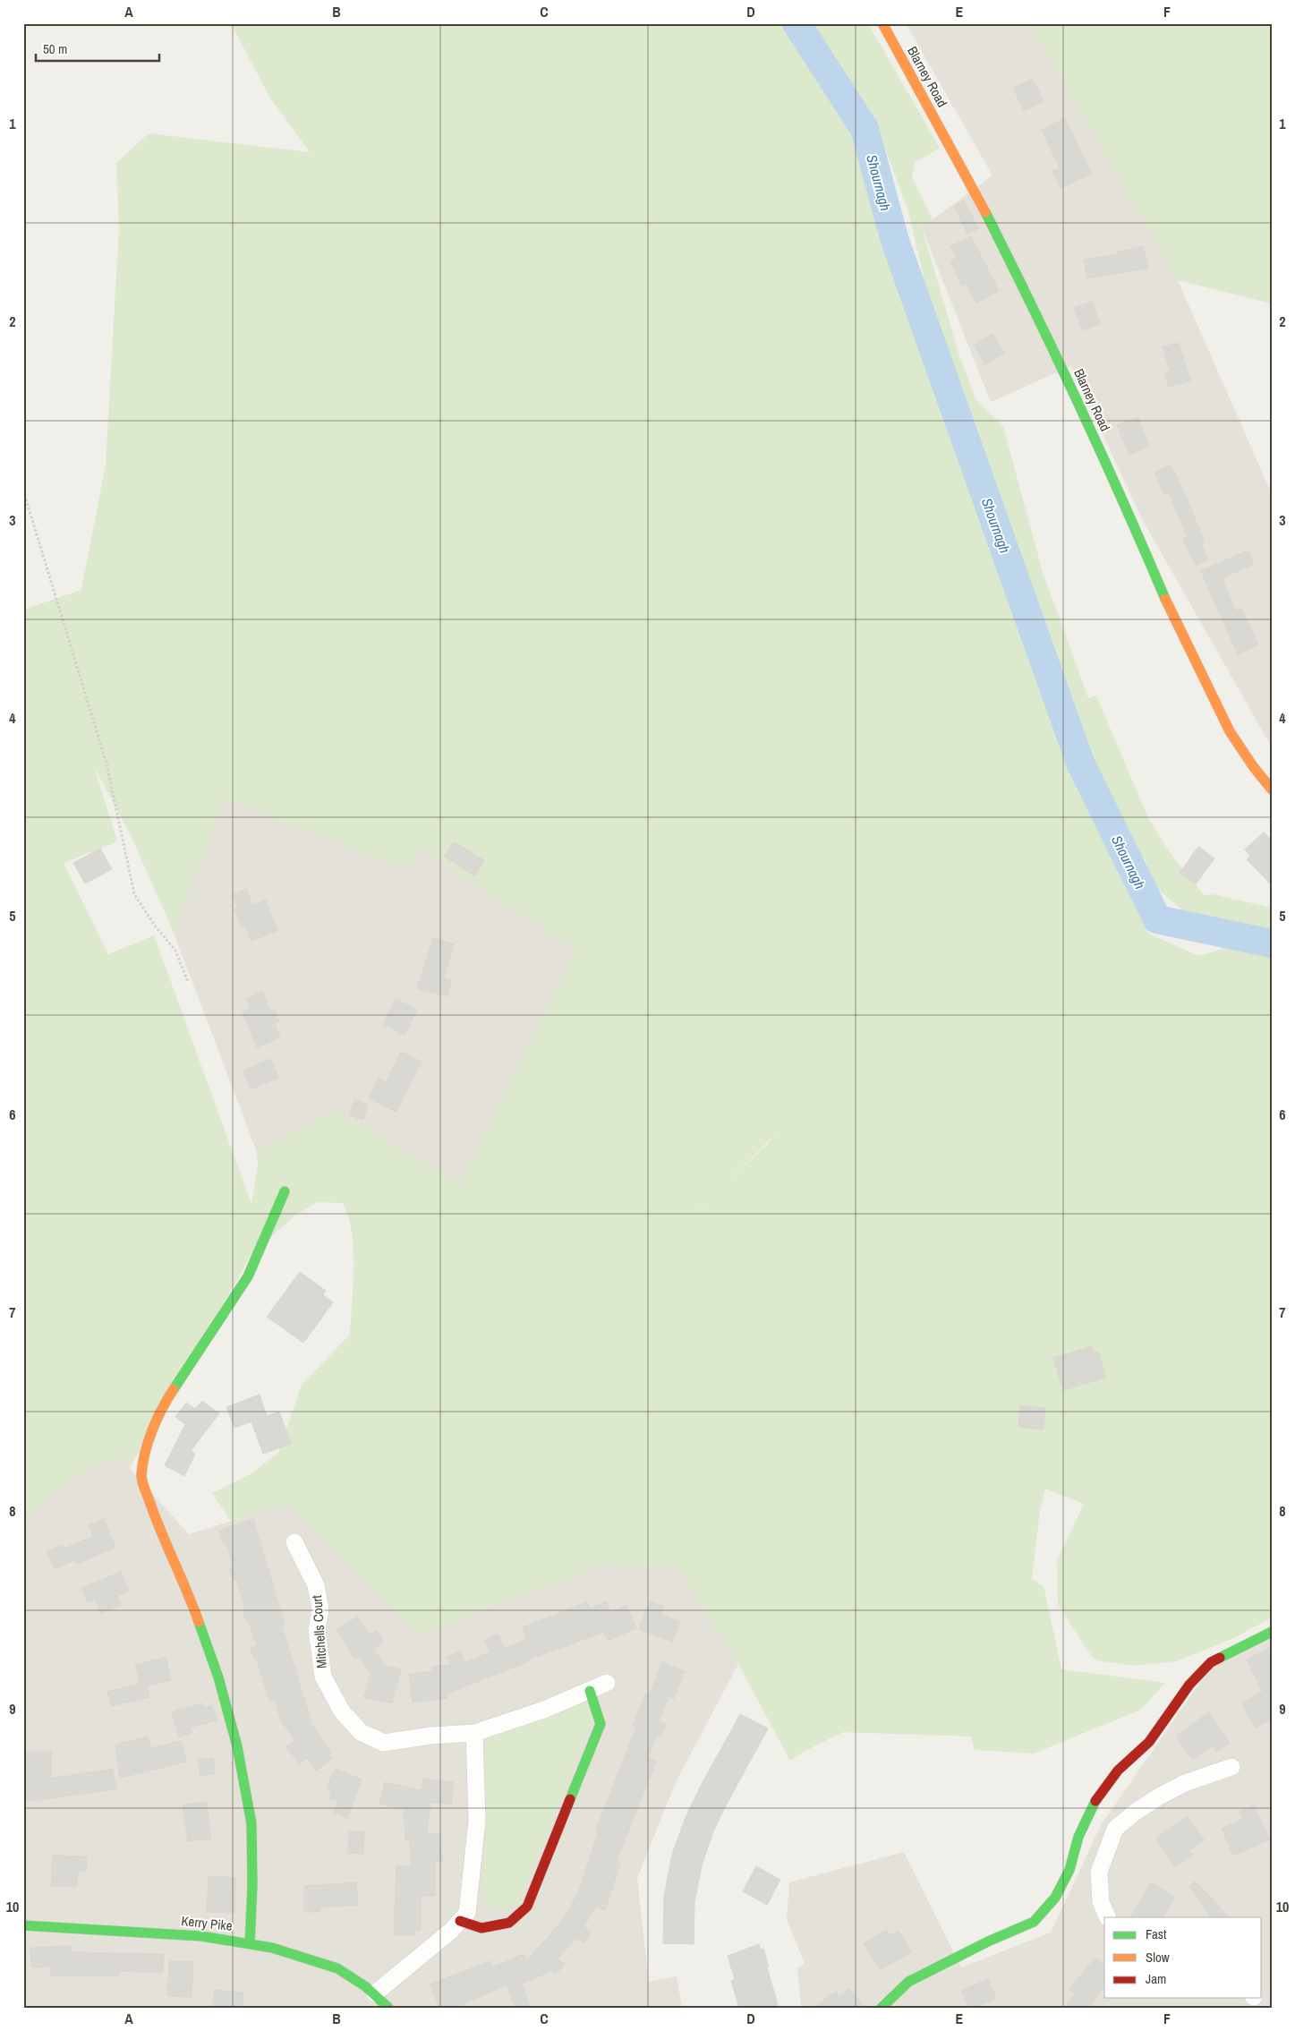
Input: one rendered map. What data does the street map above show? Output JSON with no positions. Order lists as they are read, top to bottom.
{
  "streets": {
    "street": ["Blarney Road", "Mitchells Court", "Kerry Pike"]
  },
  "water": ["Shournagh"],
  "legend": ["Fast", "Slow", "Jam"],
  "scale_bar": "50 m",
  "grid": {
    "columns": [
      "A",
      "B",
      "C",
      "D",
      "E",
      "F"
    ],
    "rows": [
      "1",
      "2",
      "3",
      "4",
      "5",
      "6",
      "7",
      "8",
      "9",
      "10"
    ]
  }
}
